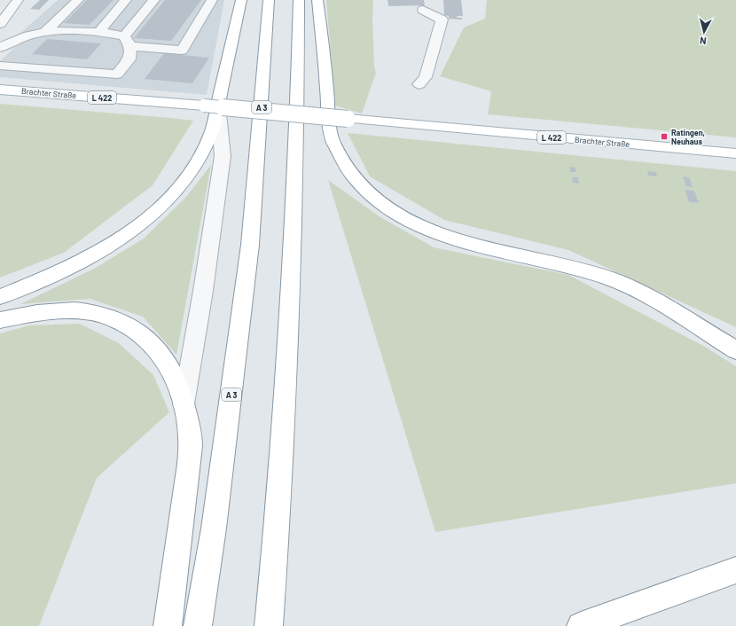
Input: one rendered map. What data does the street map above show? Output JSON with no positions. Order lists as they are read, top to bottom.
{
  "streets": {
    "main road": ["Brachter Straße", "L 422", "A 3"]
  },
  "places": {
    "transit": ["Ratingen, Neuhaus"]
  },
  "north": "bottom"
}
